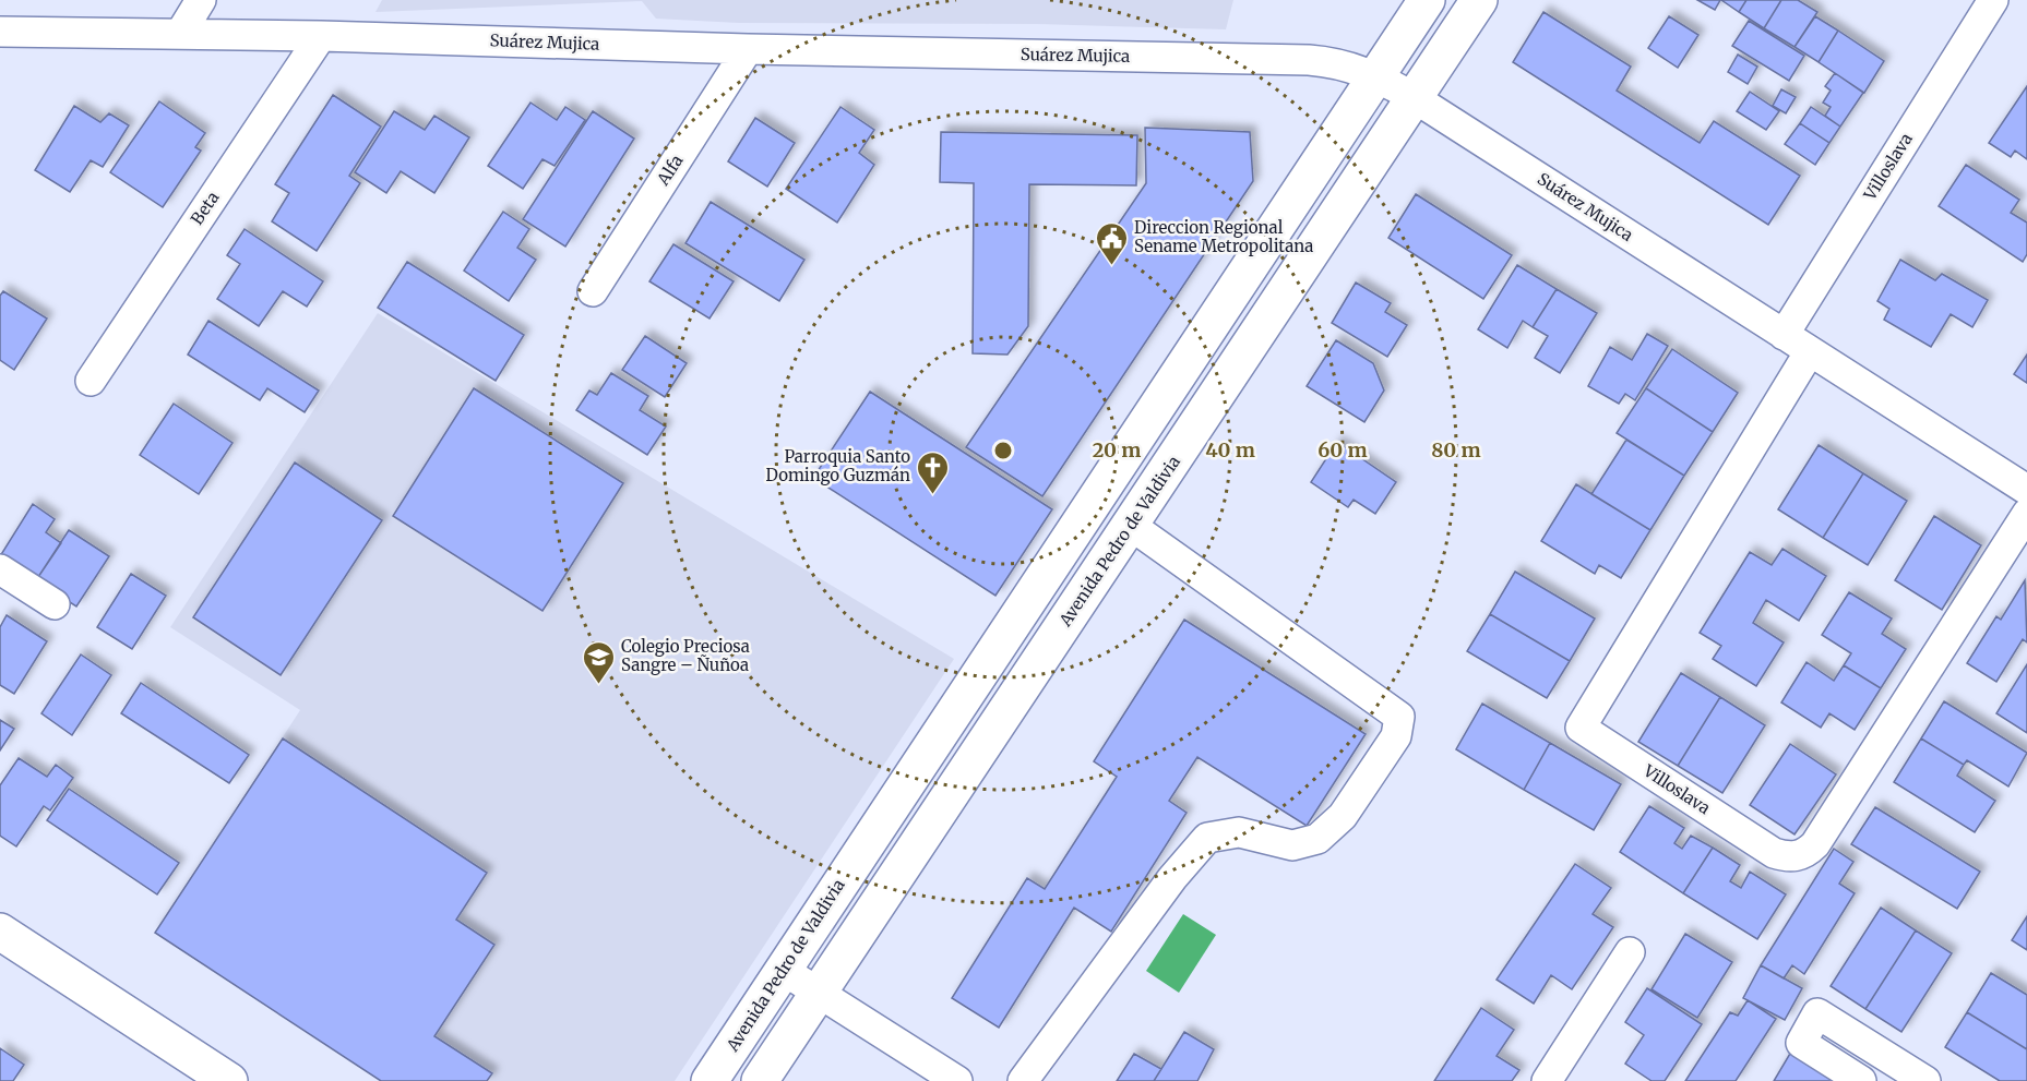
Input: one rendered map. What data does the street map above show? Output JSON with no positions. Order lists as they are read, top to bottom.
{
  "streets": {
    "main road": ["Avenida Pedro de Valdivia"],
    "street": [
      "Suárez Mujica",
      "Villoslava",
      "Alfa",
      "Beta"
    ]
  },
  "crossings": [
    ["Suárez Mujica", "Villoslava"],
    ["Suárez Mujica", "Alfa"],
    ["Suárez Mujica", "Beta"],
    ["Suárez Mujica", "Avenida Pedro de Valdivia"]
  ],
  "places": {
    "public building": ["Direccion Regional Sename Metropolitana"],
    "church": ["Parroquia Santo Domingo Guzmán"],
    "school or university": ["Colegio Preciosa Sangre – Ñuñoa"]
  },
  "rings": [
    "20 m",
    "40 m",
    "60 m",
    "80 m"
  ]
}
